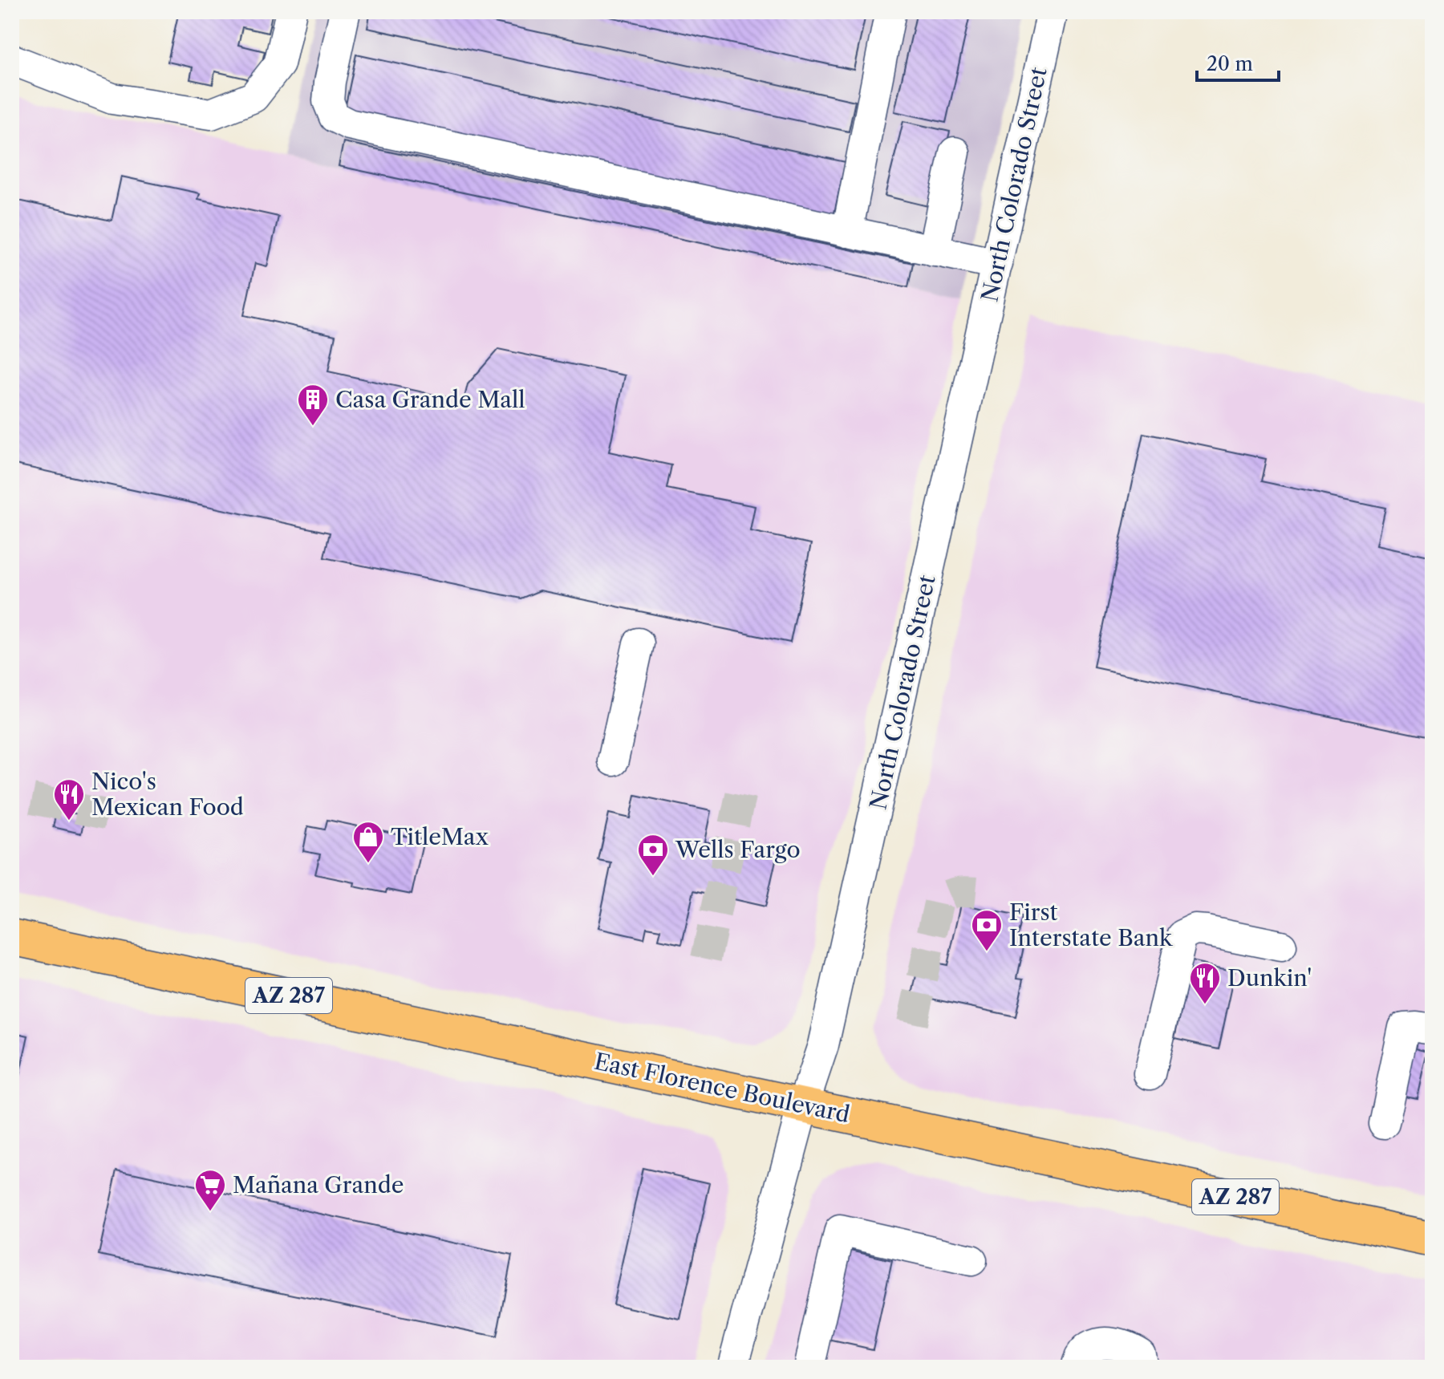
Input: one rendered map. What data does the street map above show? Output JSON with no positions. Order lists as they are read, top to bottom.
{
  "streets": {
    "main road": ["AZ 287", "East Florence Boulevard"],
    "street": ["North Colorado Street"]
  },
  "crossings": [
    ["North Colorado Street", "East Florence Boulevard"]
  ],
  "places": {
    "building": ["Casa Grande Mall"],
    "restaurant": ["Nico's Mexican Food", "Dunkin'"],
    "shop": ["TitleMax"],
    "bank": ["Wells Fargo", "First Interstate Bank"],
    "supermarket": ["Mañana Grande"]
  },
  "scale_bar": "20 m"
}
